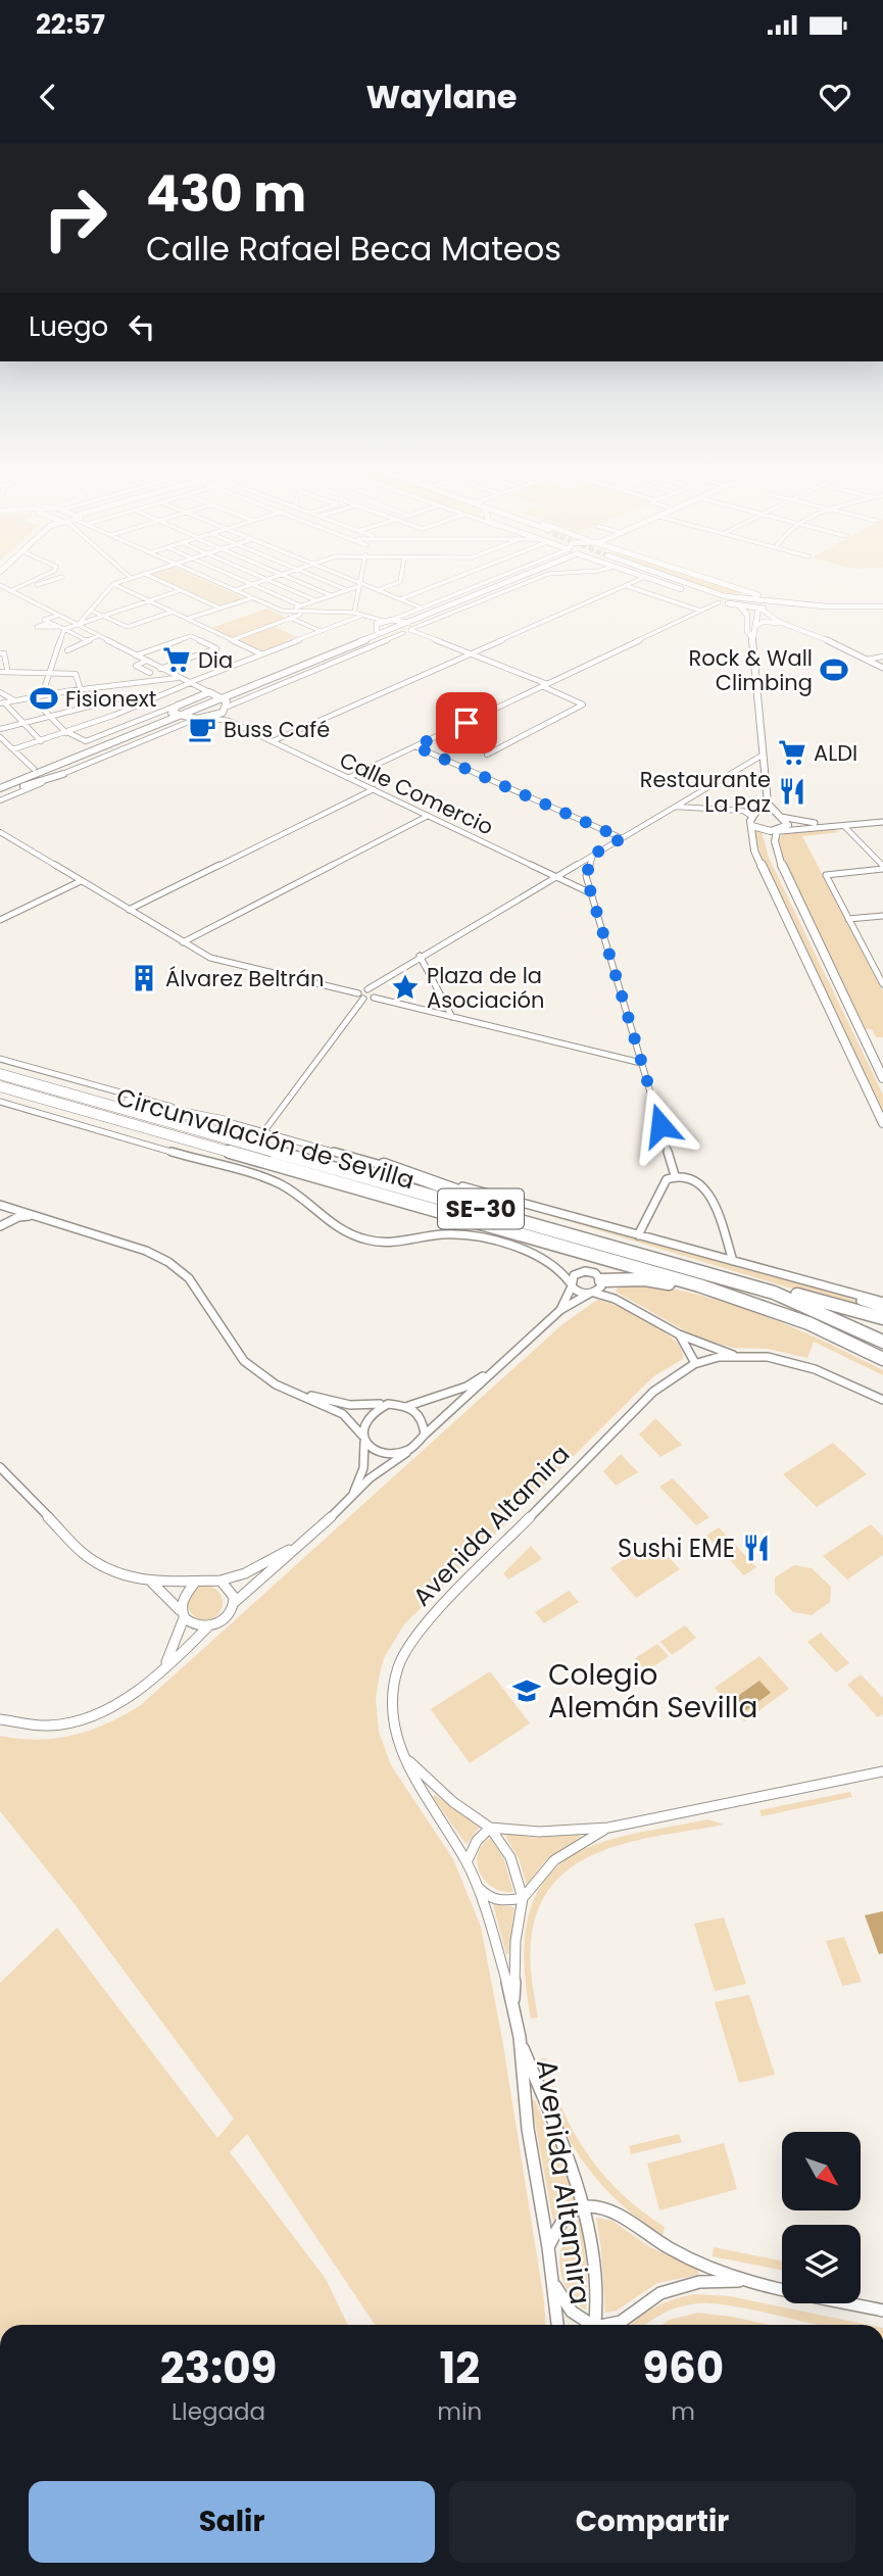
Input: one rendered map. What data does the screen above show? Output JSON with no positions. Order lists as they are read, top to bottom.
{
  "streets": {
    "highway": ["Circunvalación de Sevilla", "SE-30"],
    "street": ["Calle Comercio", "Avenida Altamira"]
  },
  "places": {
    "supermarket": ["Dia", "ALDI"],
    "sports": ["Rock & Wall Climbing", "Fisionext"],
    "cafe": ["Buss Café"],
    "restaurant": ["Restaurante La Paz", "Sushi EME"],
    "building": ["Álvarez Beltrán"],
    "place": ["Plaza de la Asociación"],
    "school or university": ["Colegio Alemán Sevilla"]
  },
  "north": "bottom right",
  "page": {
    "status": "22:57",
    "header": "Waylane",
    "turn": ["430 m", "Calle Rafael Beca Mateos"],
    "then": "Luego",
    "eta": [
      "23:09",
      "Llegada",
      "12",
      "min",
      "960",
      "m"
    ],
    "buttons": ["Salir", "Compartir"]
  }
}
